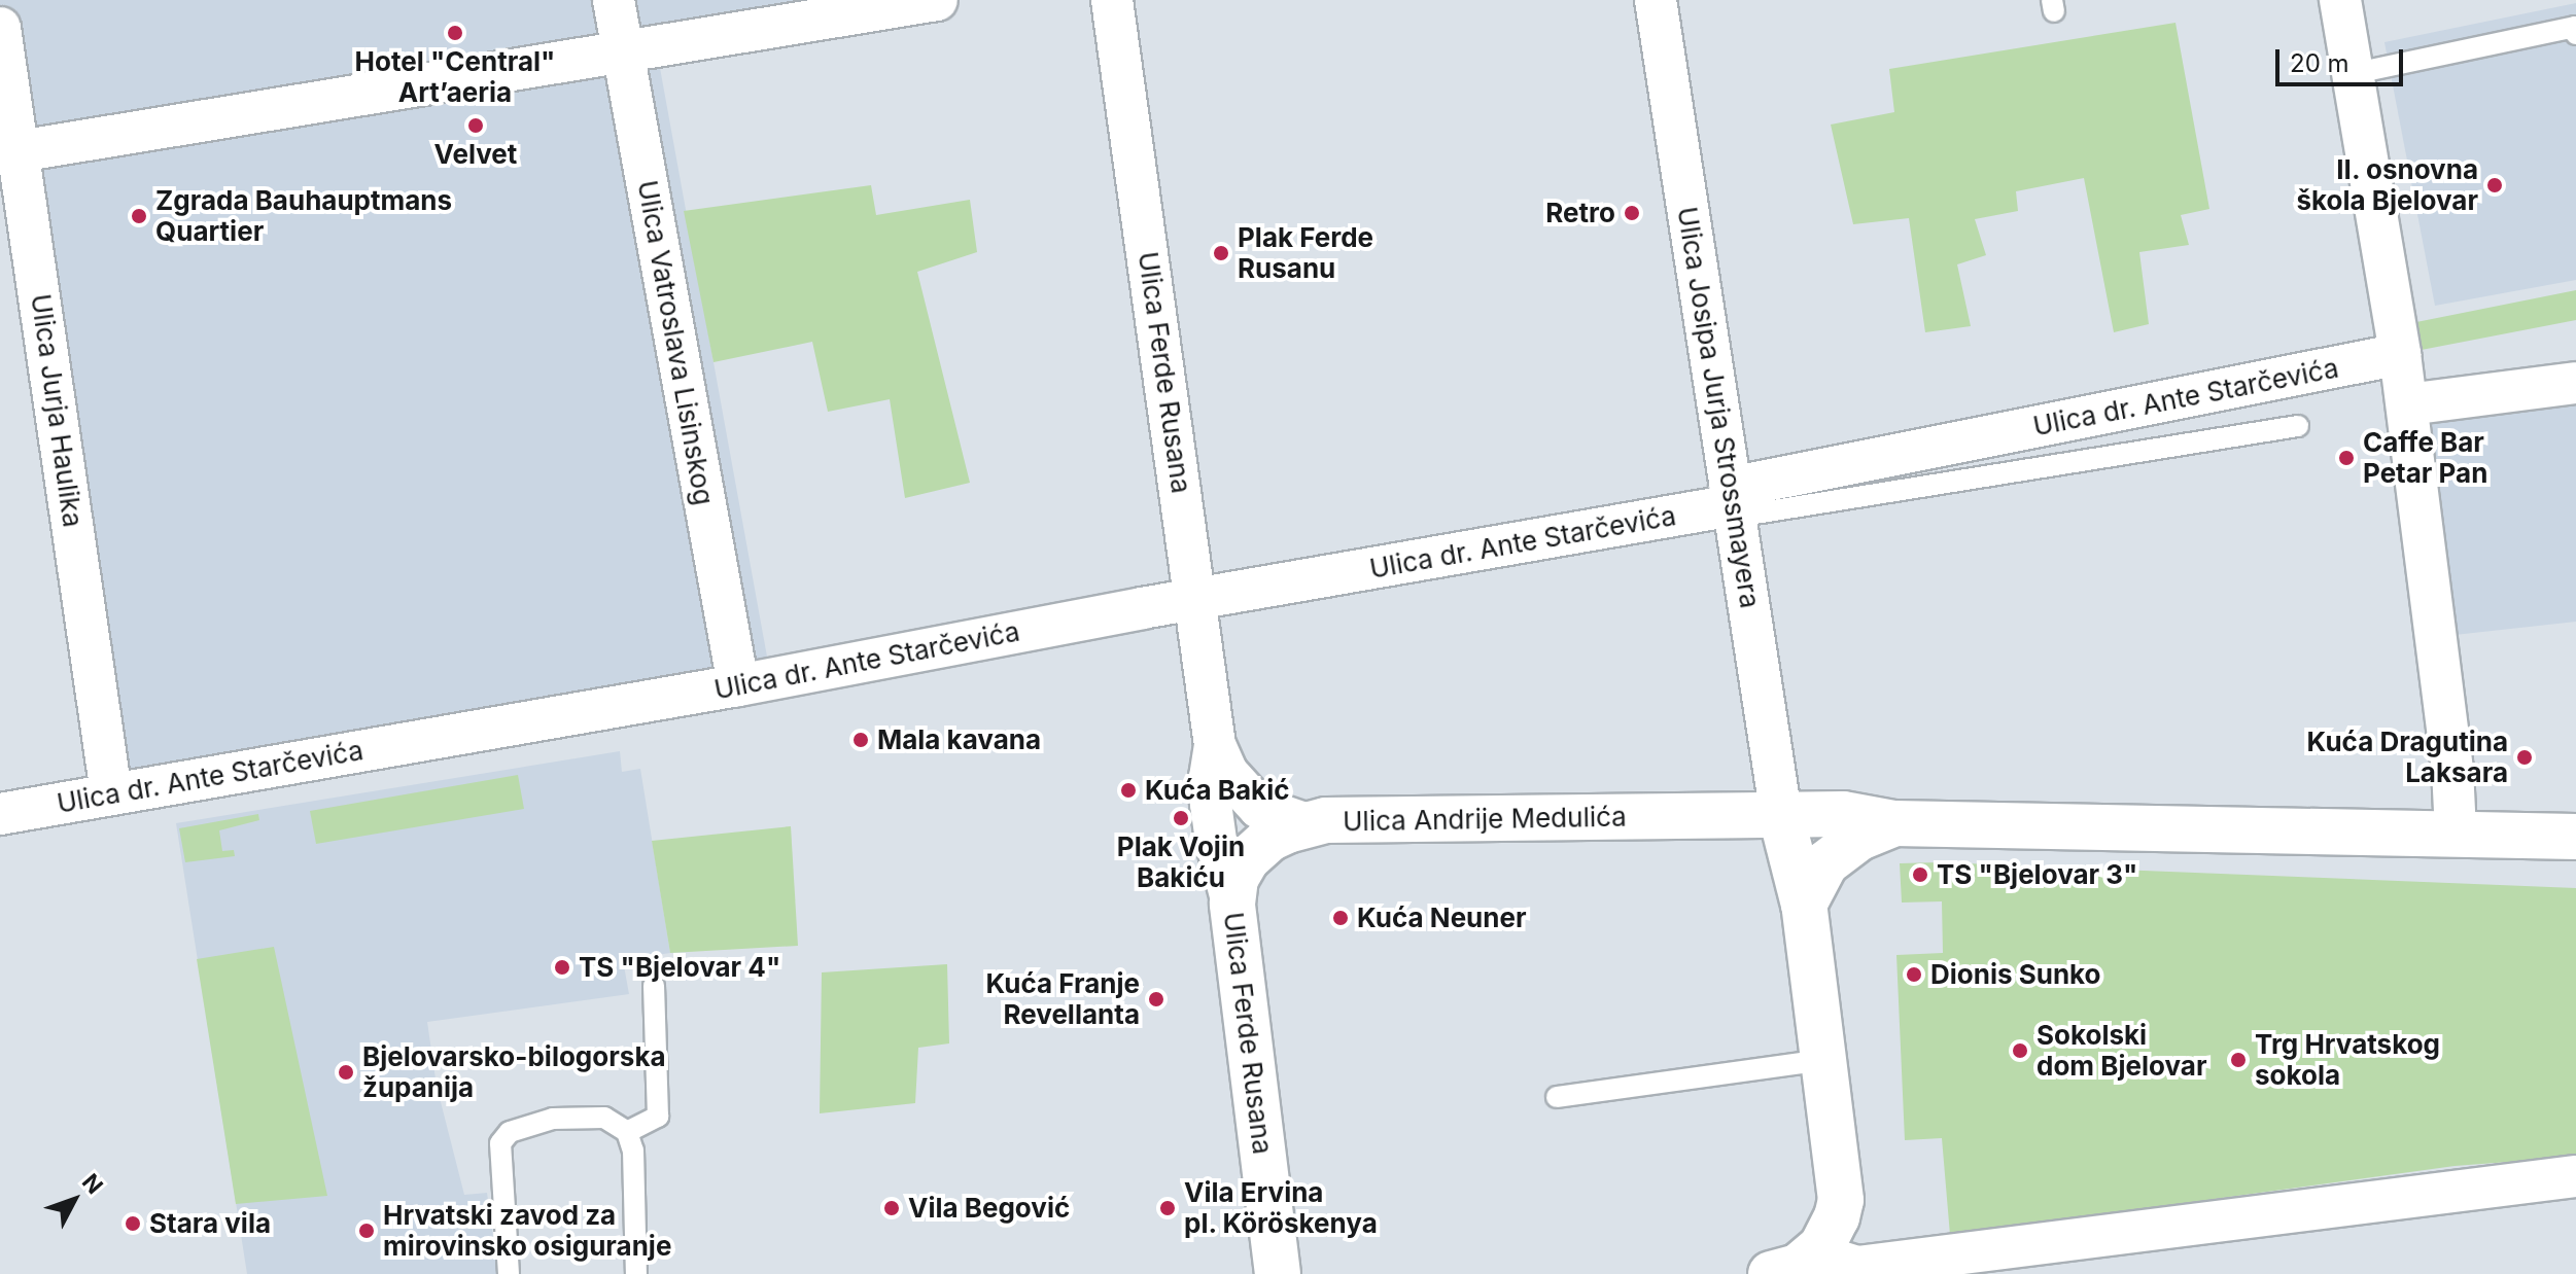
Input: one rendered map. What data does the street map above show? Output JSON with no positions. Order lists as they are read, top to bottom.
{
  "streets": {
    "main road": ["Ulica Ferde Rusana", "Ulica Andrije Medulića"],
    "street": [
      "Ulica Vatroslava Lisinskog",
      "Ulica dr. Ante Starčevića",
      "Ulica Josipa Jurja Strossmayera",
      "Ulica Jurja Haulika"
    ]
  },
  "crossings": [
    ["Ulica Vatroslava Lisinskog", "Ulica dr. Ante Starčevića"],
    ["Ulica Ferde Rusana", "Ulica dr. Ante Starčevića"],
    ["Ulica Ferde Rusana", "Ulica Andrije Medulića"],
    ["Ulica dr. Ante Starčevića", "Ulica Josipa Jurja Strossmayera"],
    ["Ulica dr. Ante Starčevića", "Ulica Jurja Haulika"],
    ["Ulica Josipa Jurja Strossmayera", "Ulica Andrije Medulića"]
  ],
  "places": [
    "Hotel \"Central\" Art’aeria",
    "Velvet",
    "II. osnovna škola Bjelovar",
    "Retro",
    "Zgrada Bauhauptmans Quartier",
    "Plak Ferde Rusanu",
    "Caffe Bar Petar Pan",
    "Mala kavana",
    "Kuća Dragutina Laksara",
    "Kuća Bakić",
    "Plak Vojin Bakiću",
    "TS \"Bjelovar 3\"",
    "Kuća Neuner",
    "TS \"Bjelovar 4\"",
    "Dionis Sunko",
    "Kuća Franje Revellanta",
    "Sokolski dom Bjelovar",
    "Trg Hrvatskog sokola",
    "Bjelovarsko-bilogorska županija",
    "Vila Begović",
    "Vila Ervina pl. Köröskenya",
    "Stara vila",
    "Hrvatski zavod za mirovinsko osiguranje"
  ],
  "scale_bar": "20 m",
  "north": "top right"
}
